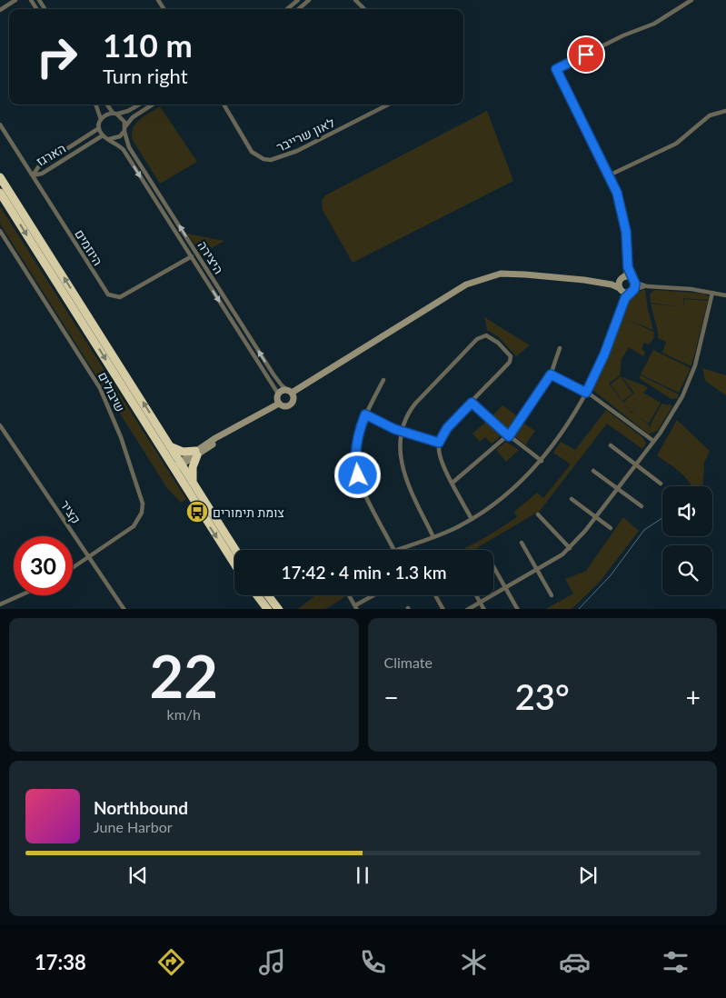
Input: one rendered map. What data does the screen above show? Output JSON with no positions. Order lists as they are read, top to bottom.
{
  "streets": {
    "street": [
      "לאון שרייבר",
      "הארגז",
      "היוזמים",
      "היצירה",
      "שיבולים",
      "קציר"
    ]
  },
  "crossings": [
    ["הארגז", "היוזמים"],
    ["הארגז", "היצירה"],
    ["היוזמים", "היצירה"],
    ["שיבולים", "קציר"]
  ],
  "places": {
    "bus stop": ["צומת תימורים"]
  },
  "page": {
    "turn": ["110 m", "Turn right"],
    "limit": "30",
    "trip": "17:42 · 4 min · 1.3 km",
    "tile": [
      ["22", "km/h"],
      "Climate"
    ],
    "heat": ["−", "23°", "+"],
    "song": ["Northbound", "June Harbor"],
    "tabs": "17:38"
  }
}
